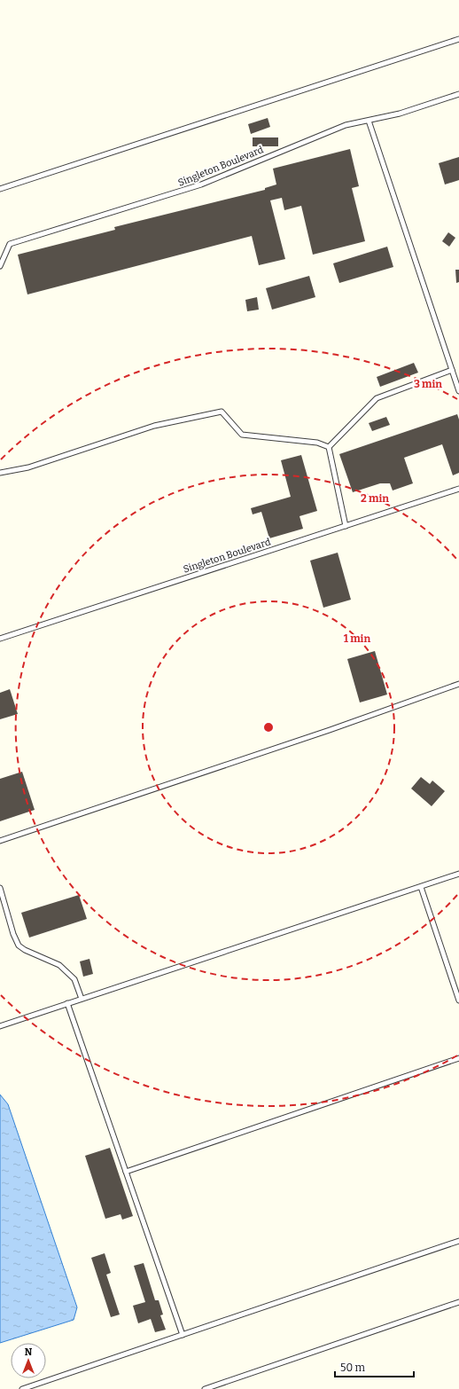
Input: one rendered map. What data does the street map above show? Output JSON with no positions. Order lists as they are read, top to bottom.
{
  "streets": {
    "lane": ["Singleton Boulevard"]
  },
  "scale_bar": "50 m",
  "north": "top",
  "rings": ["3 min", "2 min", "1 min"]
}
